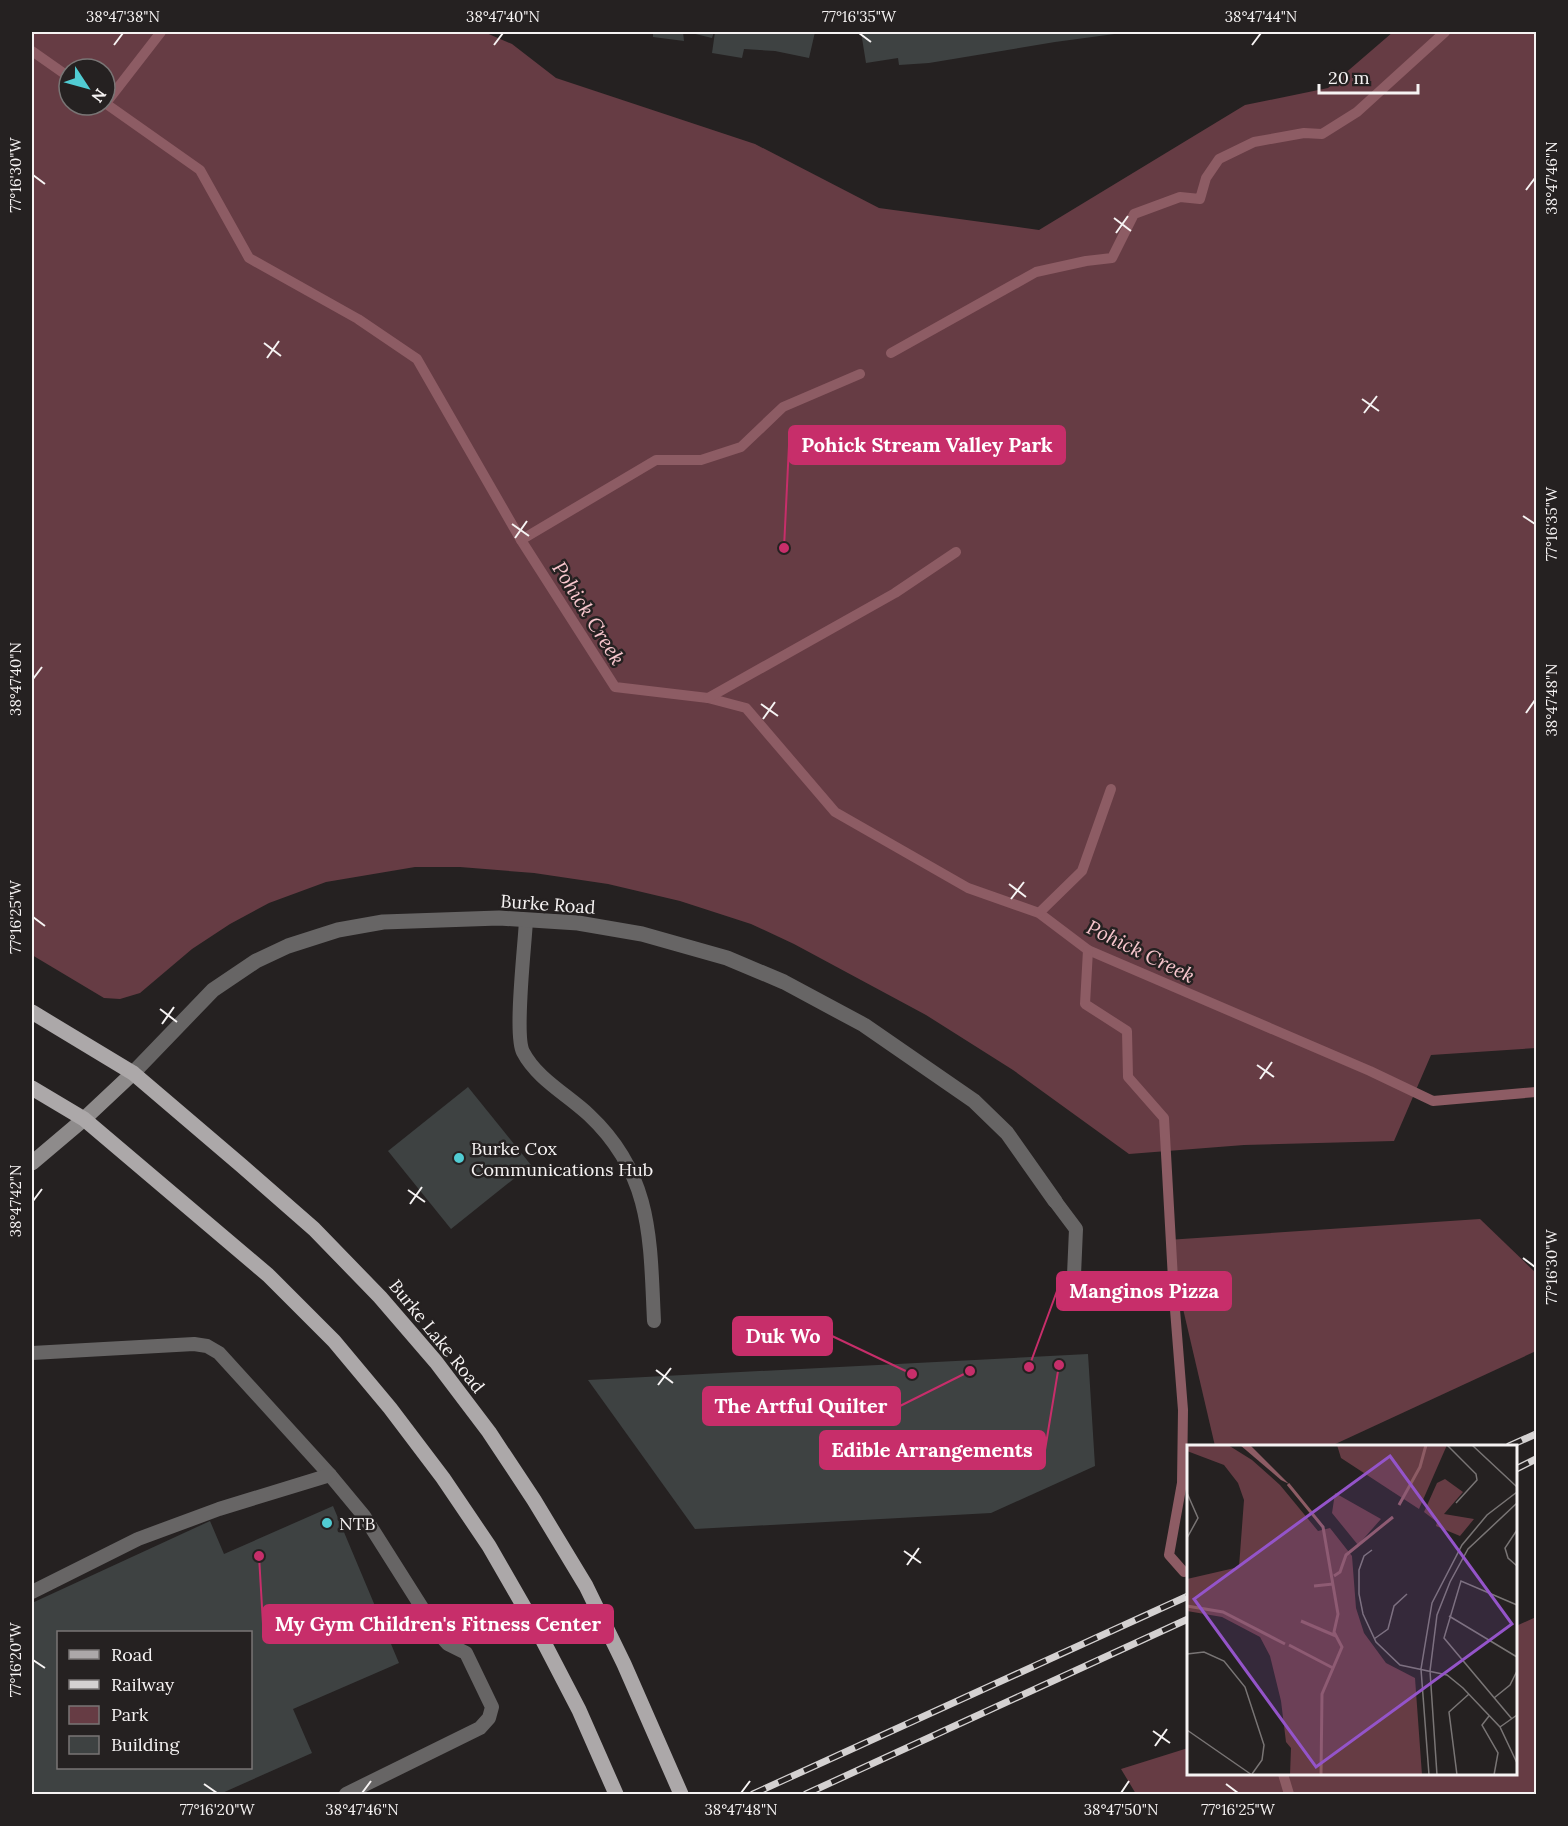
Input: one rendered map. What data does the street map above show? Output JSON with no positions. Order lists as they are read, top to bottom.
{
  "streets": {
    "main road": ["Burke Lake Road"],
    "street": ["Burke Road"]
  },
  "crossings": [
    ["Burke Road", "Burke Lake Road"]
  ],
  "water": ["Pohick Creek"],
  "places": [
    "Pohick Stream Valley Park",
    "Burke Cox Communications Hub",
    "Edible Arrangements",
    "Manginos Pizza",
    "The Artful Quilter",
    "Duk Wo",
    "NTB",
    "My Gym Children's Fitness Center"
  ],
  "legend": [
    "Road",
    "Railway",
    "Park",
    "Building"
  ],
  "scale_bar": "20 m",
  "north": "bottom right",
  "coordinates": [
    "38°47'38\"N",
    "38°47'40\"N",
    "77°16'35\"W",
    "38°47'44\"N",
    "77°16'30\"W",
    "38°47'46\"N",
    "38°47'48\"N",
    "77°16'25\"W",
    "38°47'42\"N",
    "77°16'20\"W",
    "38°47'50\"N"
  ]
}
